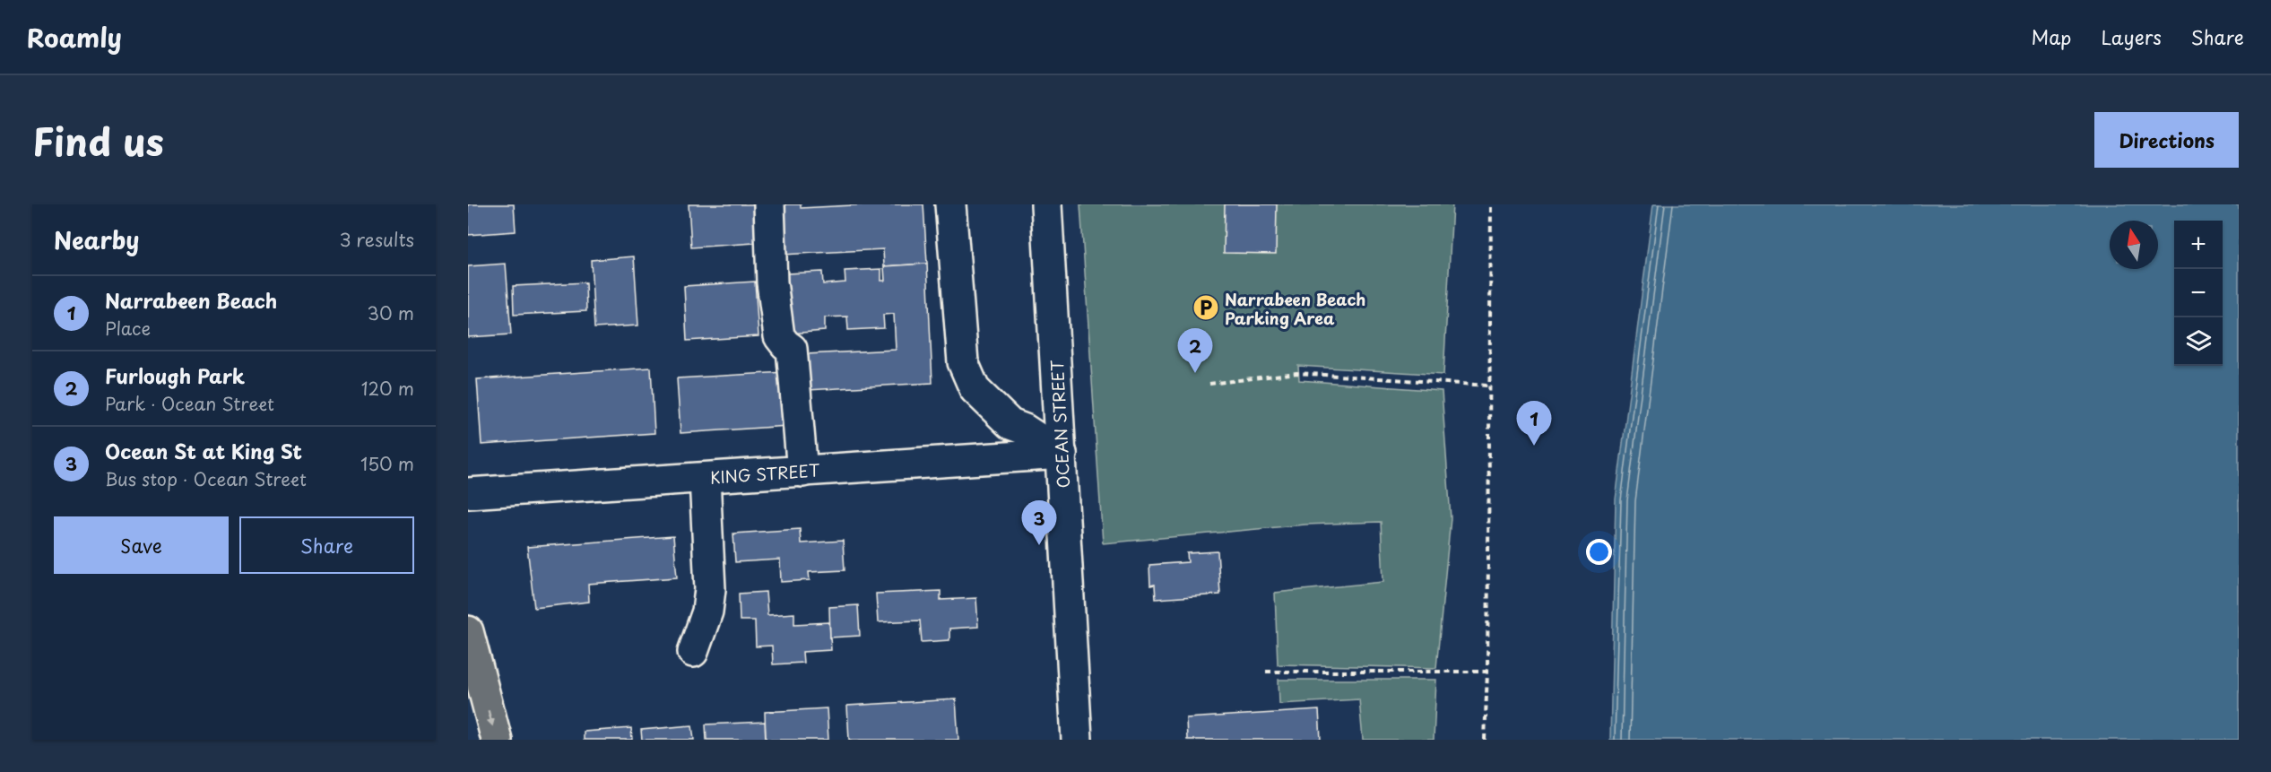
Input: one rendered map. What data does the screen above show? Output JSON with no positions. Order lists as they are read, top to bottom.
{
  "streets": {
    "street": ["OCEAN STREET", "KING STREET"]
  },
  "crossings": [
    ["OCEAN STREET", "KING STREET"]
  ],
  "places": {
    "parking": ["Narrabeen Beach Parking Area"]
  },
  "north": "top",
  "page": {
    "header": "Roamly",
    "nav": ["Map", "Layers", "Share"],
    "title": "Find us",
    "buttons": [
      "Directions",
      ["Save", "Share"]
    ],
    "heading": ["Nearby", "3 results"],
    "map_buttons": ["+", "−"],
    "list": [
      {
        "mark": "1",
        "name": "Narrabeen Beach",
        "note": "Place",
        "value": "30 m"
      },
      {
        "mark": "2",
        "name": "Furlough Park",
        "note": "Park · Ocean Street",
        "value": "120 m"
      },
      {
        "mark": "3",
        "name": "Ocean St at King St",
        "note": "Bus stop · Ocean Street",
        "value": "150 m"
      }
    ],
    "pins": ["2", "1", "3"]
  }
}
